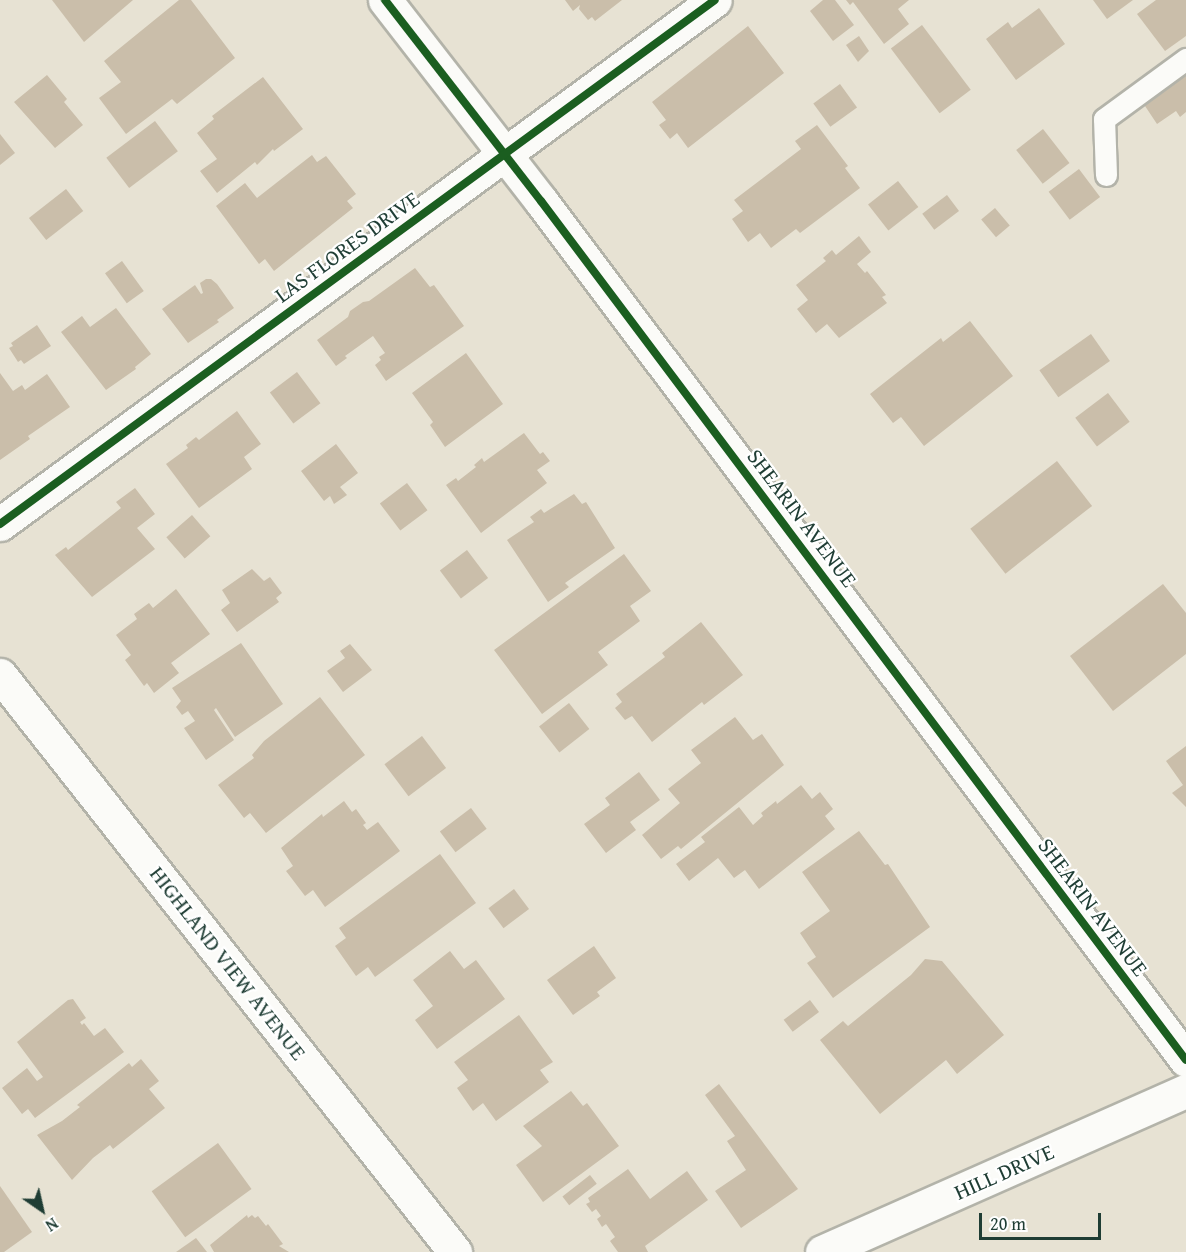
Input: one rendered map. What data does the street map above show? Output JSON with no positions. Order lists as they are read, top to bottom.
{
  "streets": {
    "street": [
      "LAS FLORES DRIVE",
      "SHEARIN AVENUE",
      "HIGHLAND VIEW AVENUE",
      "HILL DRIVE"
    ]
  },
  "crossings": [
    ["LAS FLORES DRIVE", "SHEARIN AVENUE"]
  ],
  "scale_bar": "20 m",
  "north": "bottom right"
}
